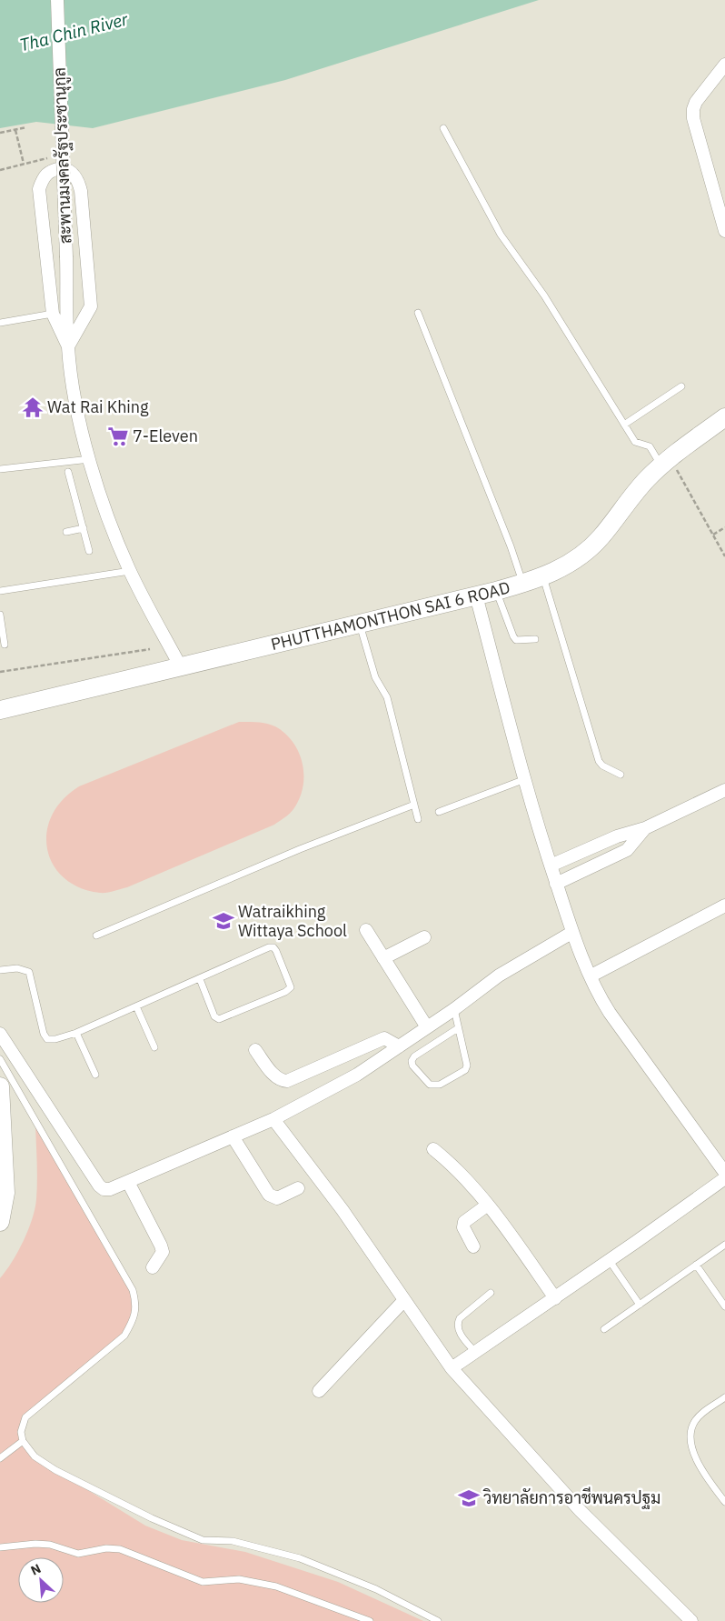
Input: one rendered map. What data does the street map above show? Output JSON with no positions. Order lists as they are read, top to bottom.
{
  "streets": {
    "main road": ["PHUTTHAMONTHON SAI 6 ROAD"],
    "street": ["สะพานมงคลรัฐประชานุกูล"]
  },
  "water": ["Tha Chin River"],
  "places": {
    "temple": ["Wat Rai Khing"],
    "supermarket": ["7-Eleven"],
    "school or university": ["Watraikhing Wittaya School", "วิทยาลัยการอาชีพนครปฐม"]
  },
  "north": "top left"
}
